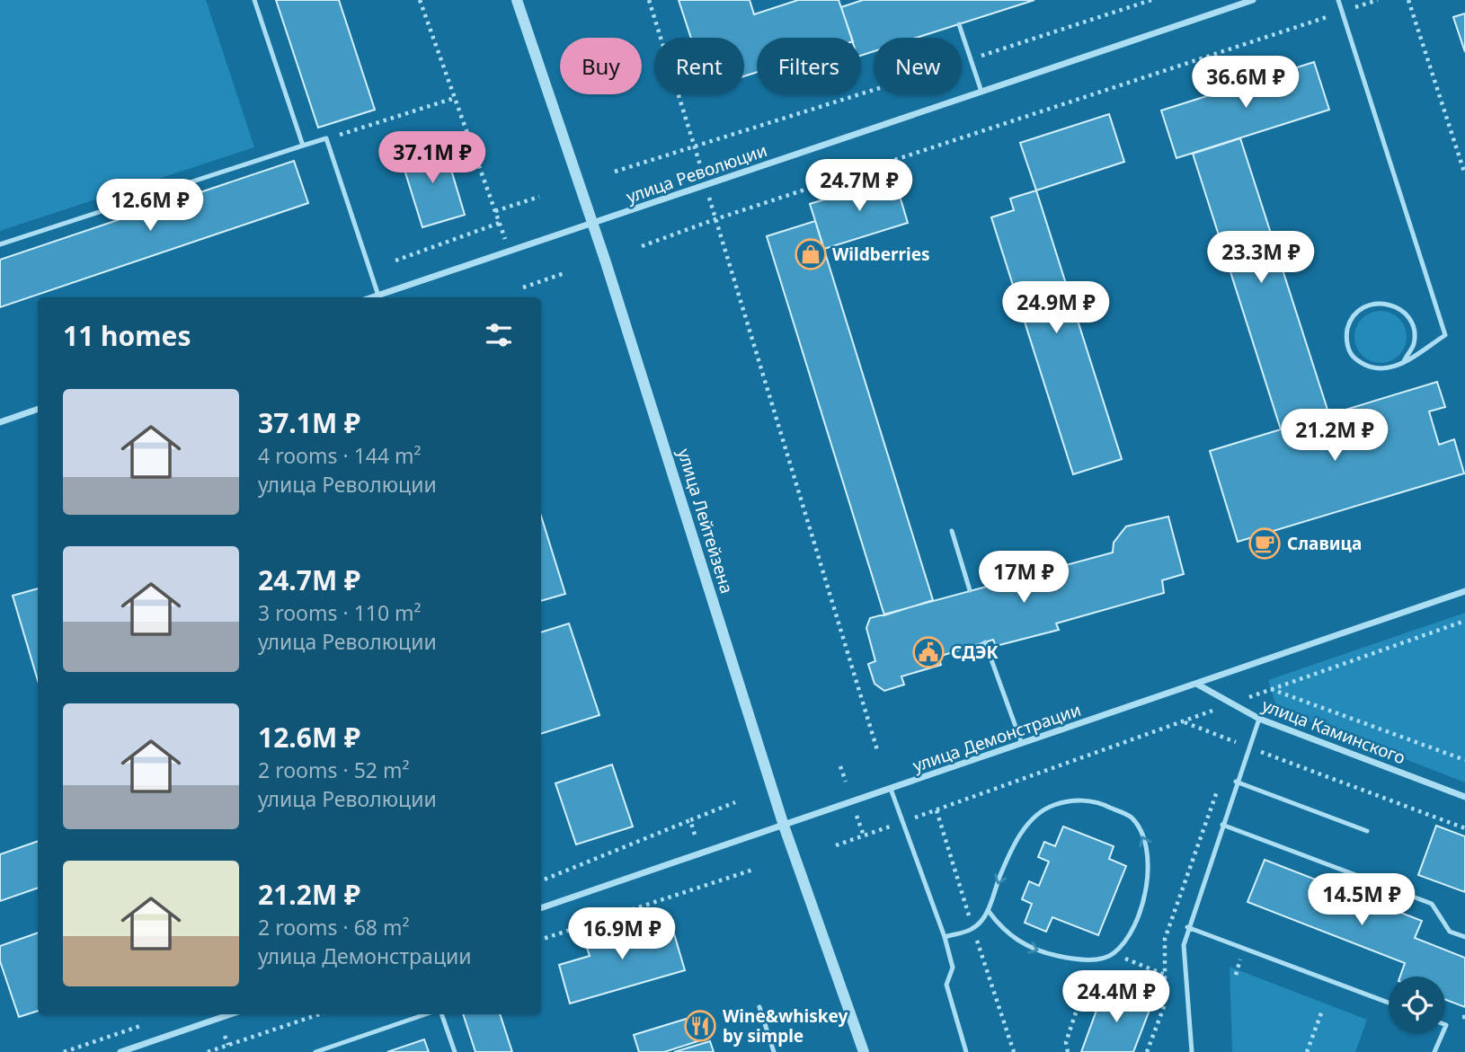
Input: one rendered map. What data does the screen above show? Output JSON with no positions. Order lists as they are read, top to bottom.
{
  "streets": {
    "street": [
      "улица Революции",
      "улица Лейтейзена",
      "улица Каминского",
      "улица Демонстрации"
    ]
  },
  "crossings": [
    ["улица Революции", "улица Лейтейзена"],
    ["улица Лейтейзена", "улица Демонстрации"],
    ["улица Каминского", "улица Демонстрации"]
  ],
  "places": {
    "shop": ["Wildberries"],
    "cafe": ["Славица"],
    "public building": ["СДЭК"],
    "restaurant": ["Wine&whiskey by simple"]
  },
  "page": {
    "chip": [
      "Buy",
      "Rent",
      "Filters",
      "New"
    ],
    "price": [
      "36.6M ₽",
      "37.1M ₽",
      "24.7M ₽",
      "12.6M ₽",
      "23.3M ₽",
      "24.9M ₽",
      "21.2M ₽",
      "17M ₽",
      "14.5M ₽",
      "16.9M ₽",
      "24.4M ₽"
    ],
    "heading": "11 homes",
    "list": [
      {
        "name": "37.1M ₽",
        "note": "4 rooms · 144 m² · улица Революции"
      },
      {
        "name": "24.7M ₽",
        "note": "3 rooms · 110 m² · улица Революции"
      },
      {
        "name": "12.6M ₽",
        "note": "2 rooms · 52 m² · улица Революции"
      },
      {
        "name": "21.2M ₽",
        "note": "2 rooms · 68 m² · улица Демонстрации"
      }
    ]
  }
}
